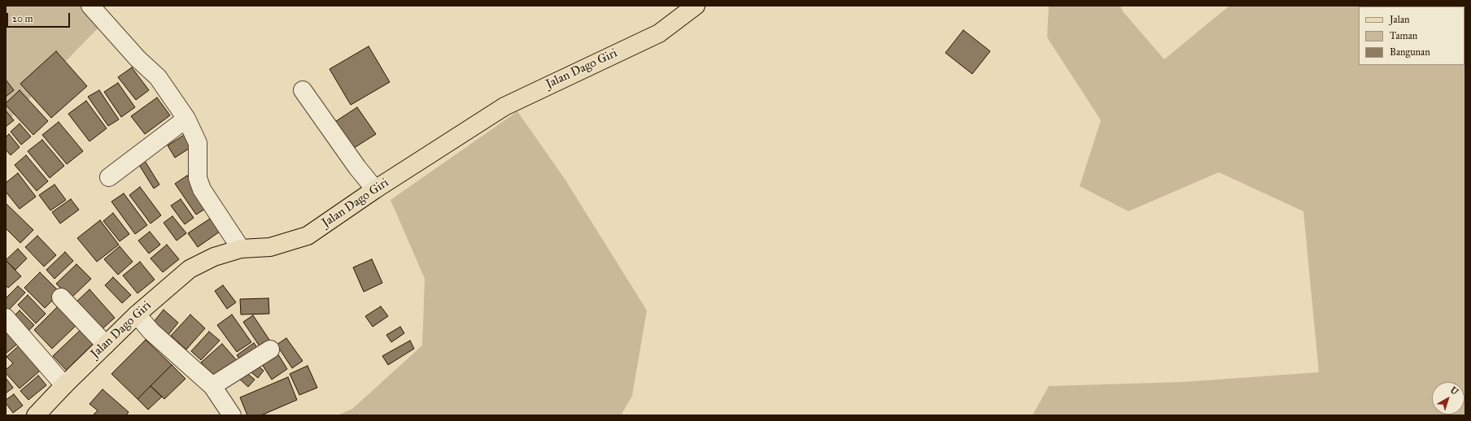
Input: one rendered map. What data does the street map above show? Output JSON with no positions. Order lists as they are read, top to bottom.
{
  "streets": {
    "main road": ["Jalan Dago Giri"]
  },
  "legend": ["Jalan", "Taman", "Bangunan"],
  "scale_bar": "20 m",
  "north": "top right"
}
